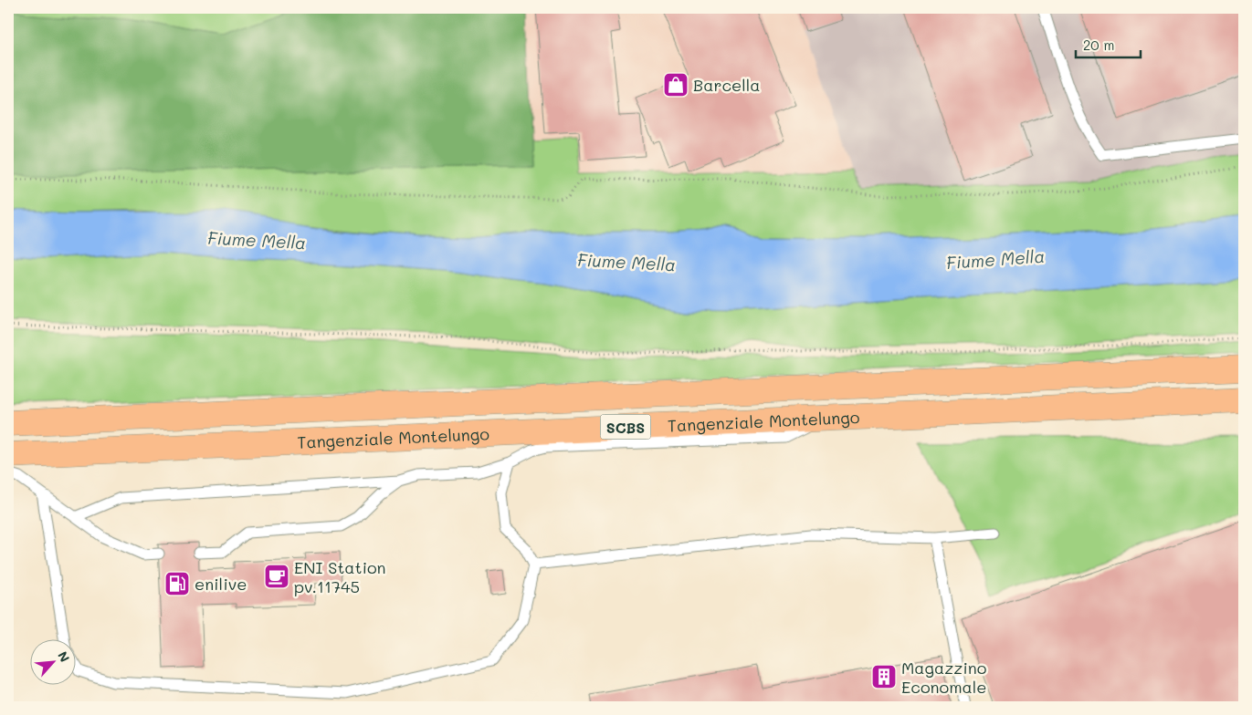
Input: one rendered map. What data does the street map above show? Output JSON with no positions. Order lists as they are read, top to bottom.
{
  "streets": {
    "highway": ["Tangenziale Montelungo", "SCBS"]
  },
  "water": ["Fiume Mella"],
  "places": {
    "shop": ["Barcella"],
    "cafe": ["ENI Station pv.11745"],
    "fuel station": ["enilive"],
    "building": ["Magazzino Economale"]
  },
  "scale_bar": "20 m",
  "north": "top right"
}
